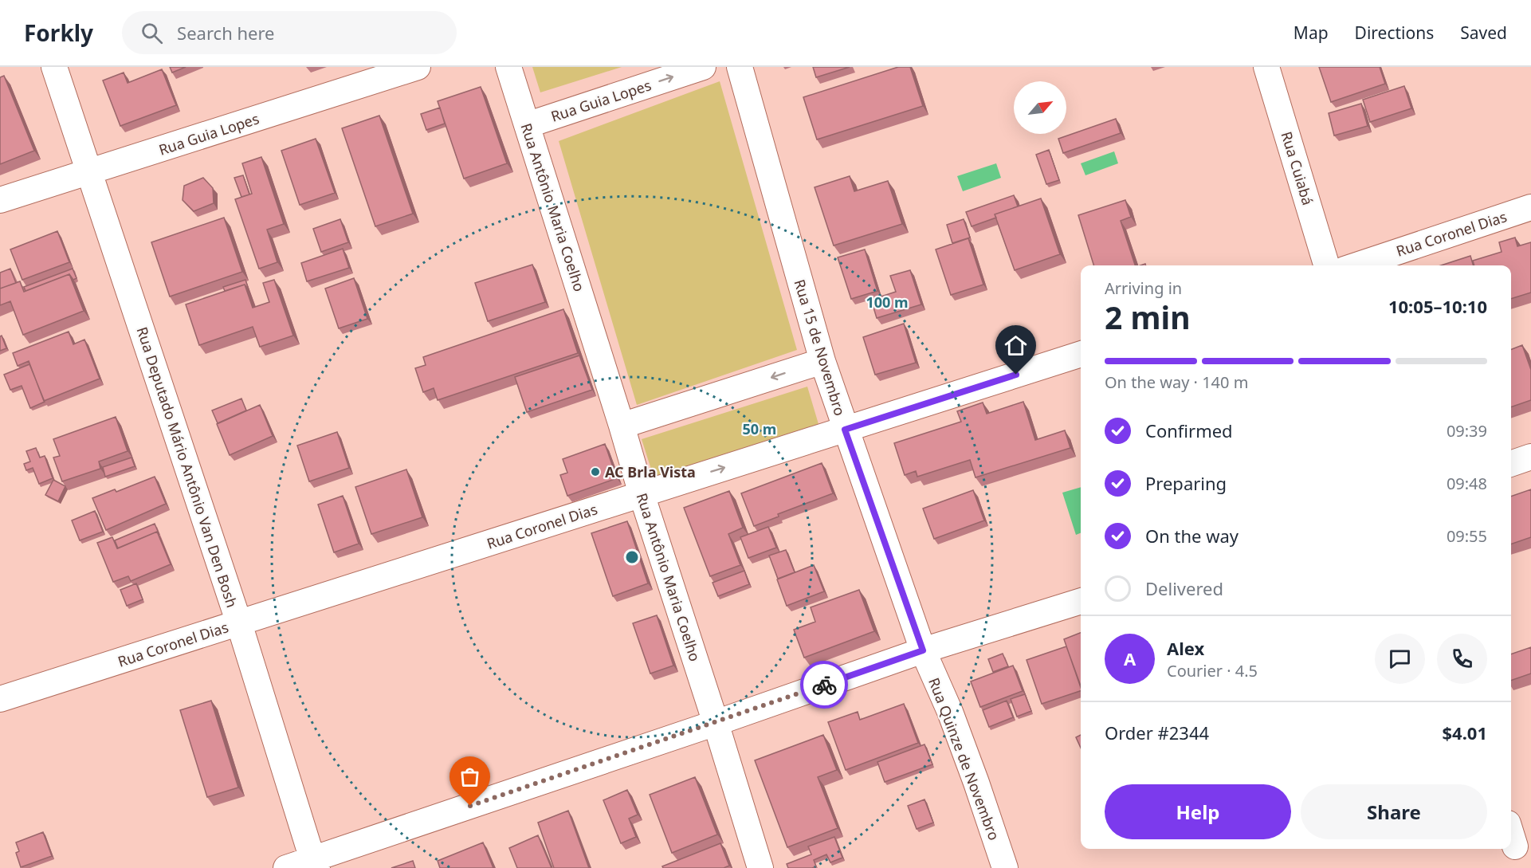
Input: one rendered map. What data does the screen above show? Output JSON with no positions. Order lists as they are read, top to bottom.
{
  "streets": {
    "street": [
      "Rua Guia Lopes",
      "Rua Cuiabá",
      "Rua Antônio Maria Coelho",
      "Rua Coronel Dias",
      "Rua 15 de Novembro",
      "Rua Deputado Mário Antônio Van Den Bosh",
      "Rua Quinze de Novembro"
    ]
  },
  "crossings": [
    ["Rua Guia Lopes", "Rua Antônio Maria Coelho"],
    ["Rua Guia Lopes", "Rua Deputado Mário Antônio Van Den Bosh"],
    ["Rua Antônio Maria Coelho", "Rua Coronel Dias"],
    ["Rua Coronel Dias", "Rua 15 de Novembro"],
    ["Rua Coronel Dias", "Rua Deputado Mário Antônio Van Den Bosh"],
    ["Rua 15 de Novembro", "Rua Quinze de Novembro"]
  ],
  "places": ["AC Brla Vista"],
  "north": "top right",
  "page": {
    "header": "Forkly",
    "search": "Search here",
    "nav": ["Map", "Directions", "Saved"],
    "heading": ["2 min", "Arriving in", "10:05–10:10"],
    "panel": [
      "Alex",
      "Courier · 4.5",
      "Order #2344",
      "$4.01"
    ],
    "bar": "On the way · 140 m",
    "list": [
      ["Confirmed", "09:39"],
      ["Preparing", "09:48"],
      ["On the way", "09:55"],
      "Delivered"
    ],
    "round": "A",
    "buttons": ["Help", "Share"]
  },
  "rings": ["100 m", "50 m"]
}
